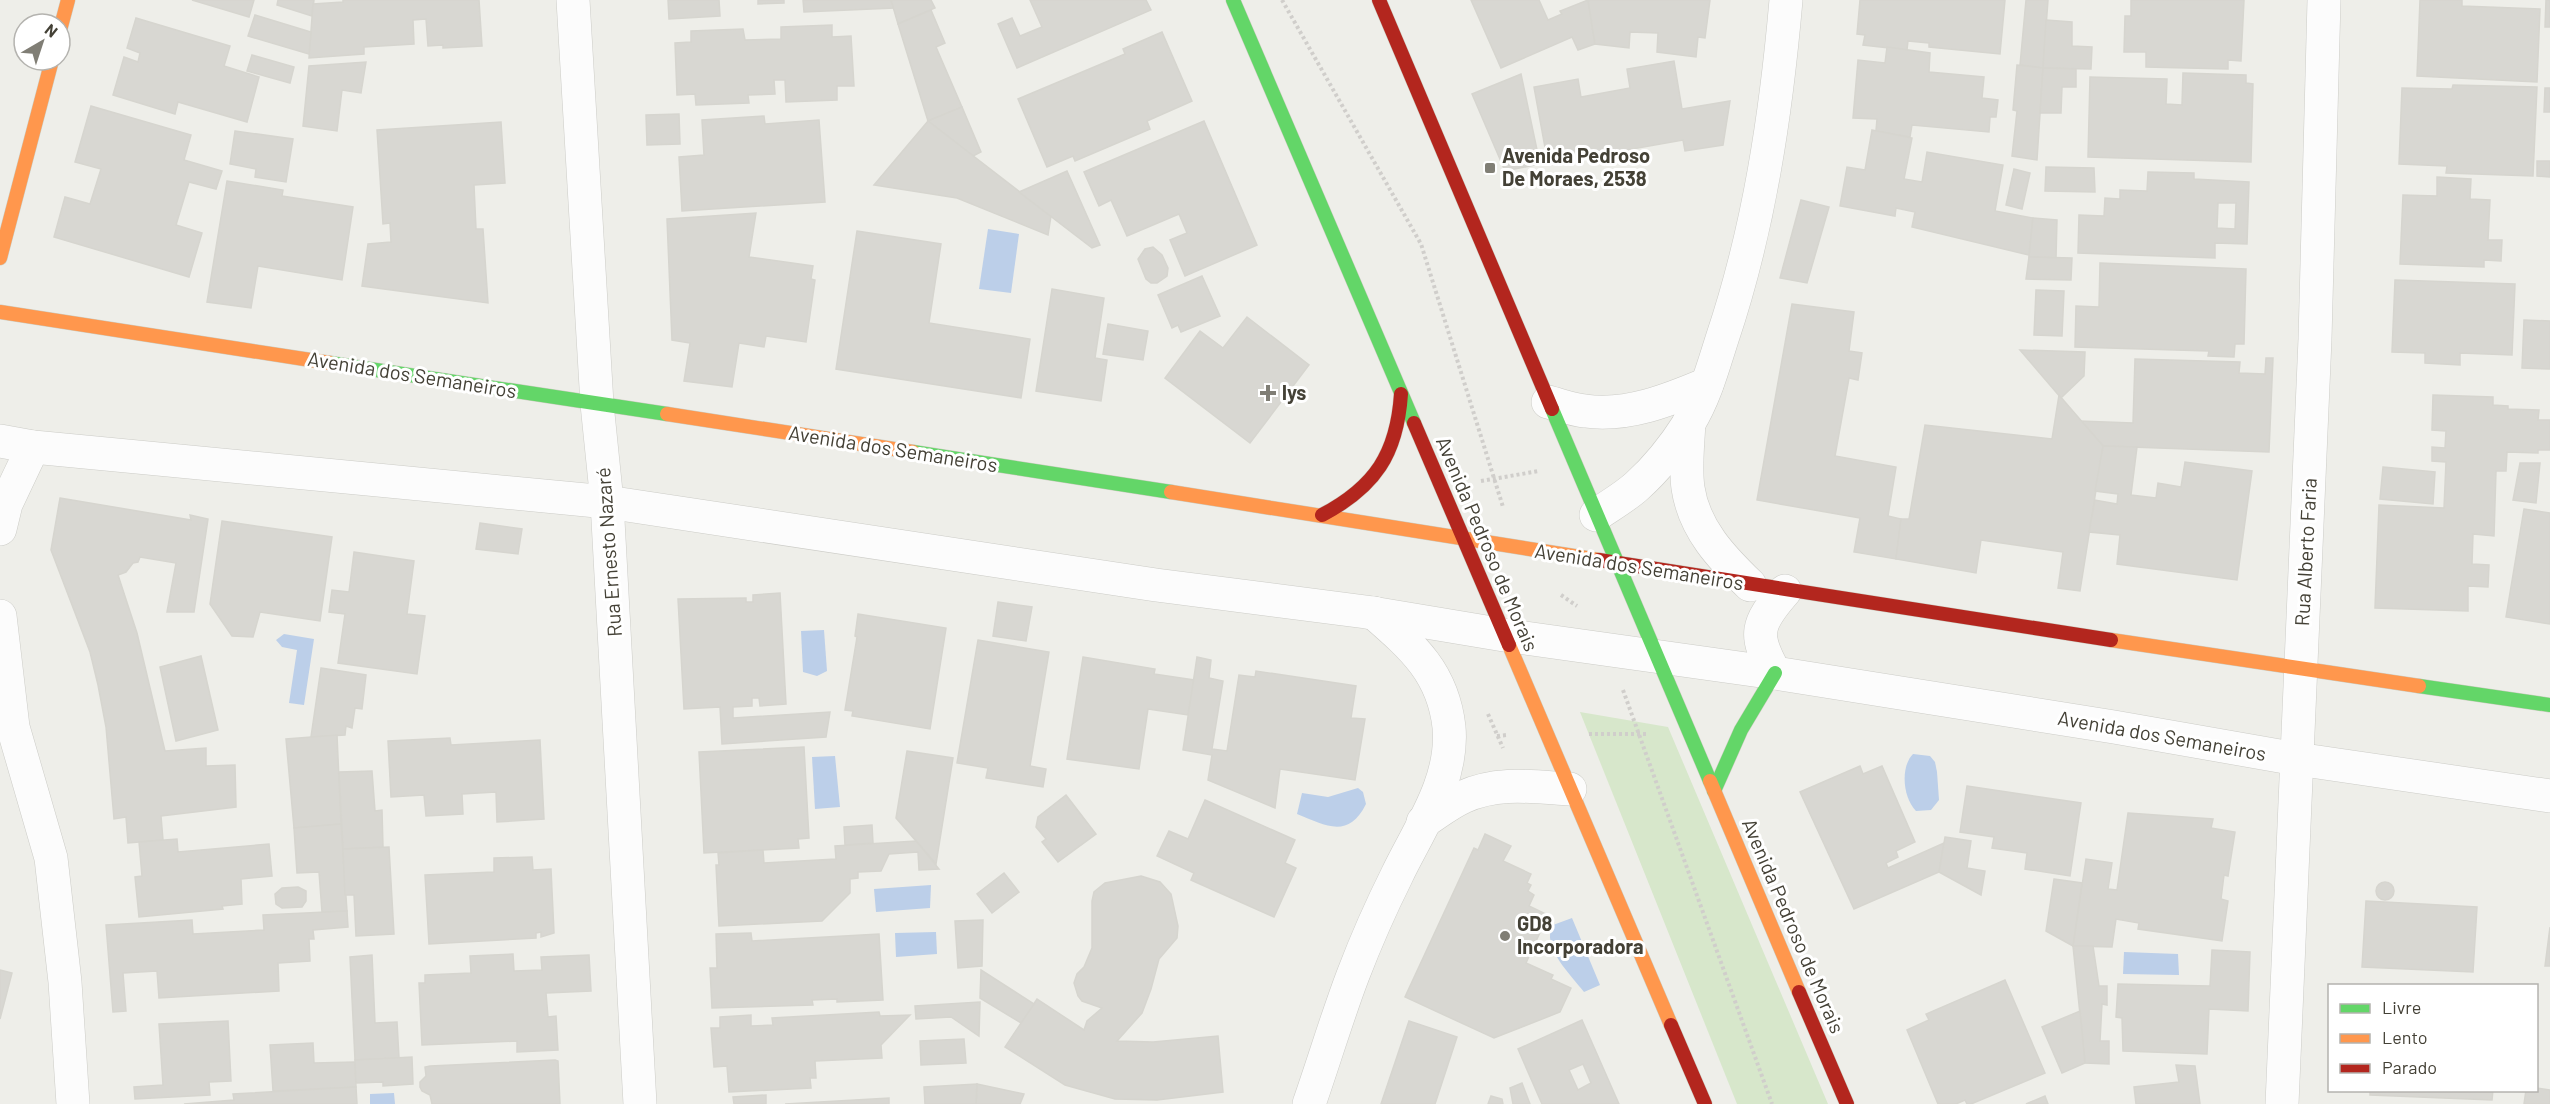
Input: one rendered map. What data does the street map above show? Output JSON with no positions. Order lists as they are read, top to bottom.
{
  "streets": {
    "main road": ["Avenida dos Semaneiros", "Avenida Pedroso de Morais"],
    "street": ["Rua Ernesto Nazaré", "Rua Alberto Faria"]
  },
  "crossings": [
    ["Avenida dos Semaneiros", "Avenida Pedroso de Morais"],
    ["Avenida dos Semaneiros", "Rua Ernesto Nazaré"],
    ["Avenida dos Semaneiros", "Rua Alberto Faria"]
  ],
  "places": {
    "transit": ["Avenida Pedroso De Moraes, 2538"],
    "health": ["lys"],
    "other": ["GD8 Incorporadora"]
  },
  "legend": ["Livre", "Lento", "Parado"],
  "north": "top right"
}
